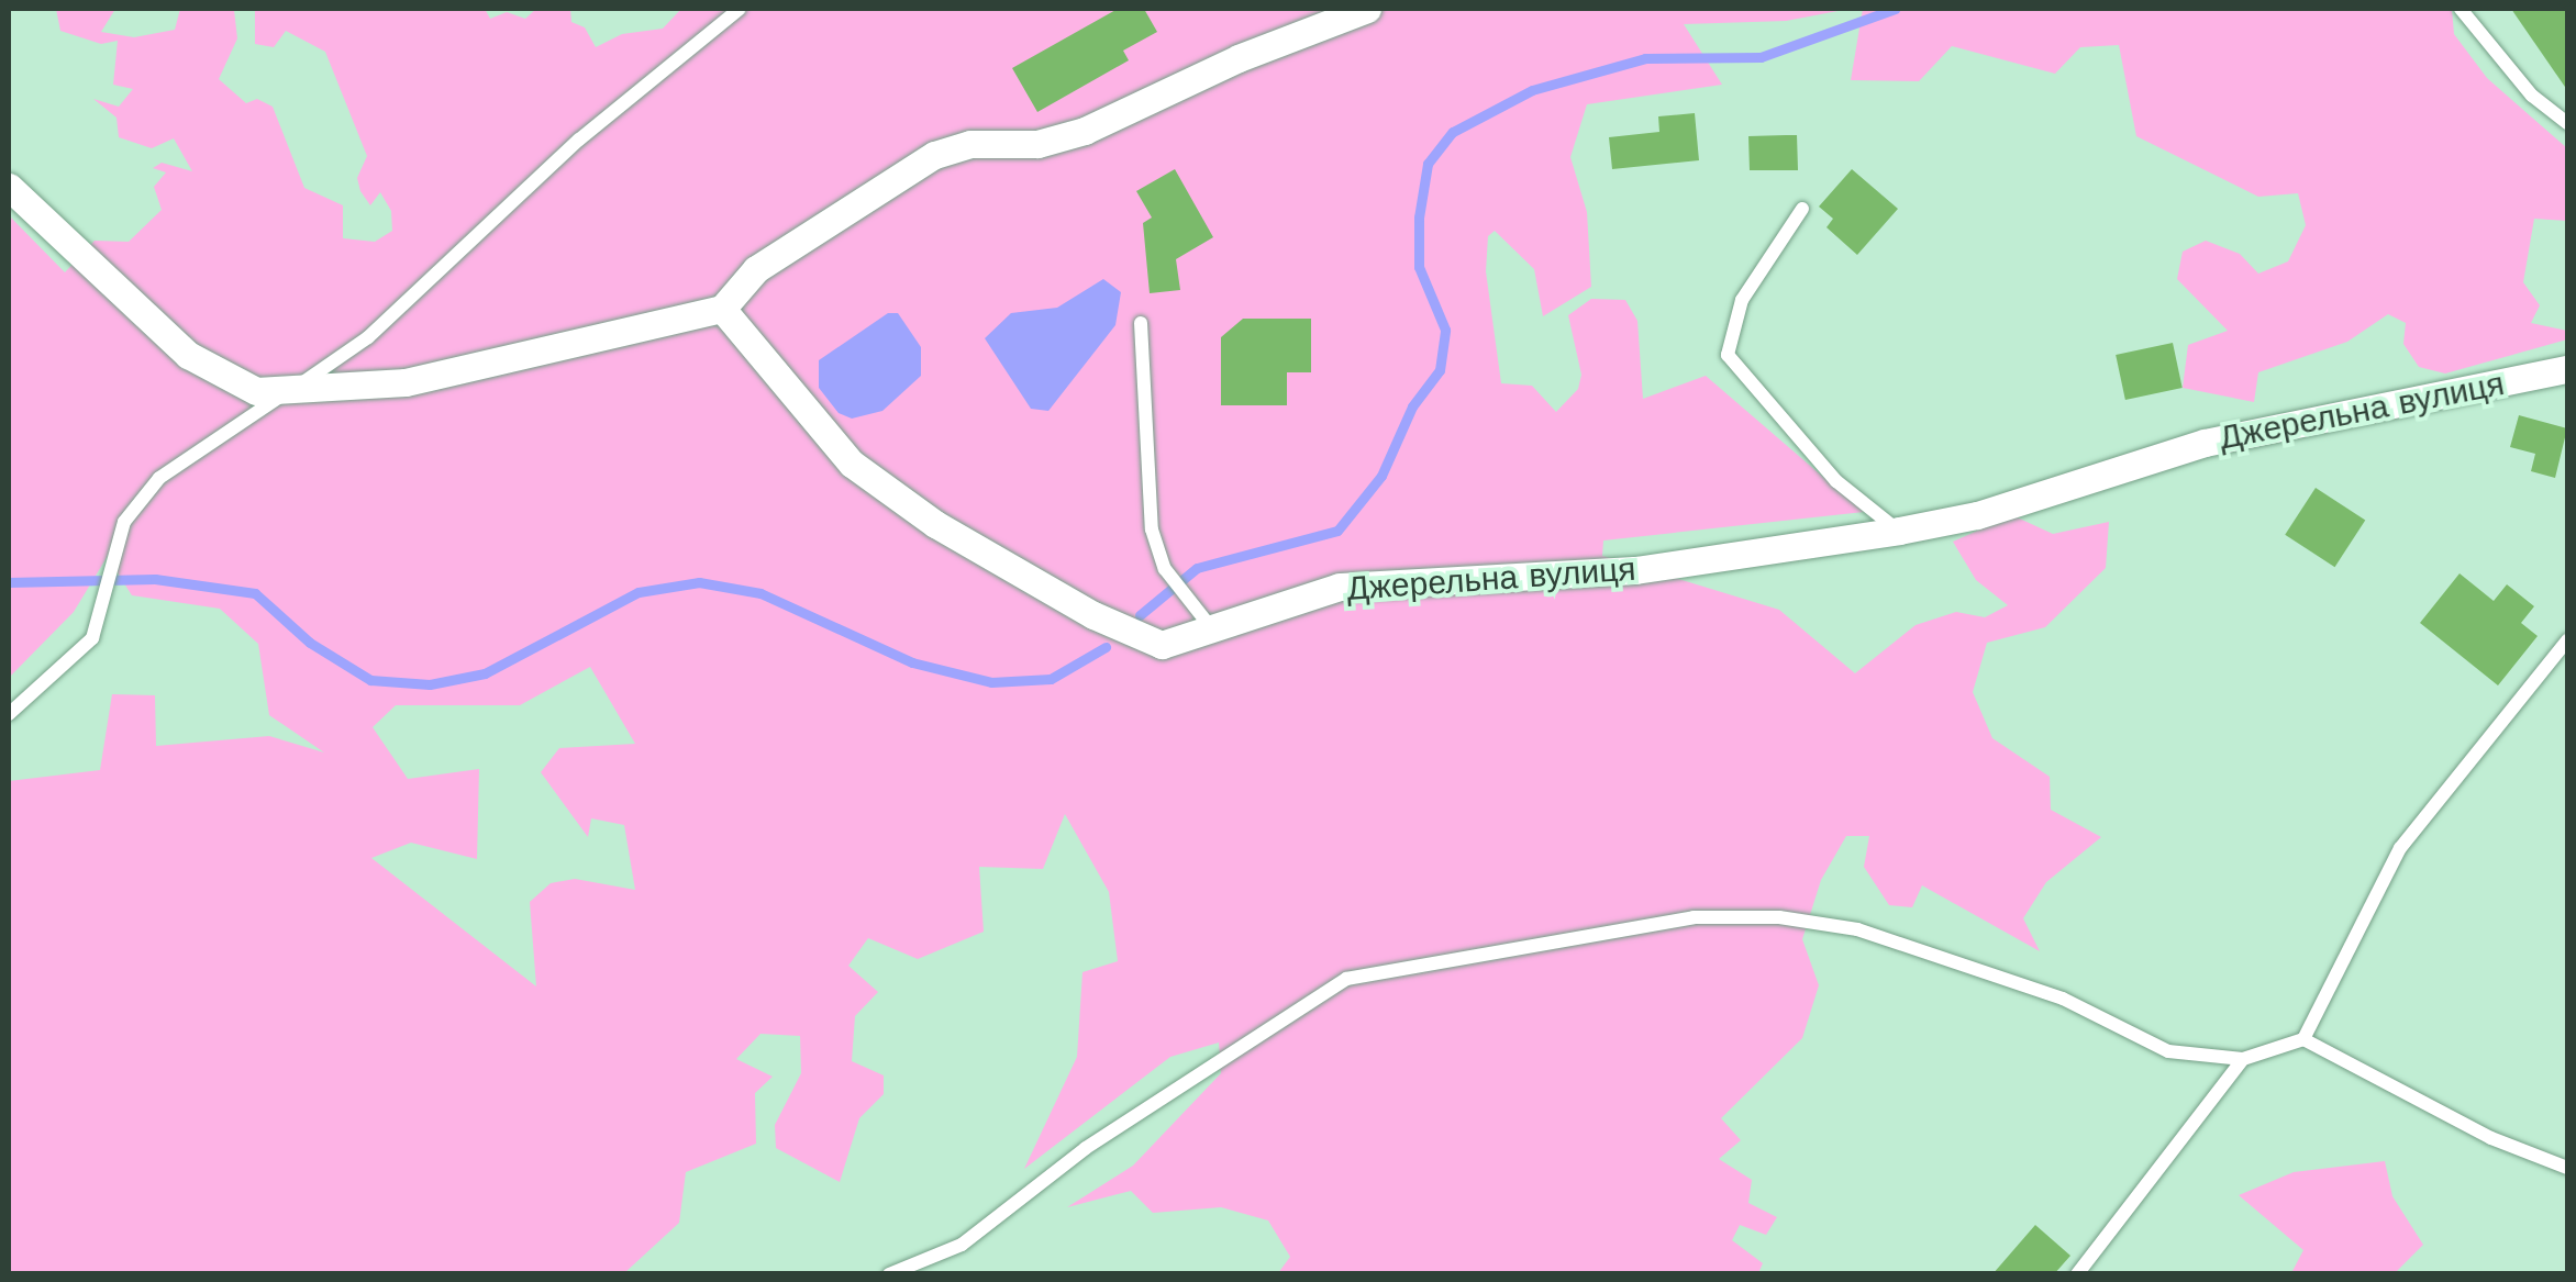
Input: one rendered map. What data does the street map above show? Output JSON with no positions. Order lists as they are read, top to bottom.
{
  "streets": {
    "street": ["Джерельна вулиця"]
  }
}
